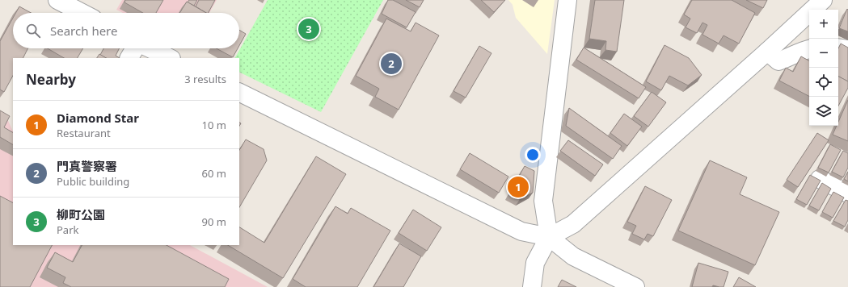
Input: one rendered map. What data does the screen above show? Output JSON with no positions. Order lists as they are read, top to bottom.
{
  "page": {
    "map_buttons": ["+", "−"],
    "search": "Search here",
    "pins": ["3", "2", "1"],
    "heading": ["Nearby", "3 results"],
    "list": [
      {
        "mark": "1",
        "name": "Diamond Star",
        "note": "Restaurant",
        "value": "10 m"
      },
      {
        "mark": "2",
        "name": "門真警察署",
        "note": "Public building",
        "value": "60 m"
      },
      {
        "mark": "3",
        "name": "柳町公園",
        "note": "Park",
        "value": "90 m"
      }
    ]
  }
}
